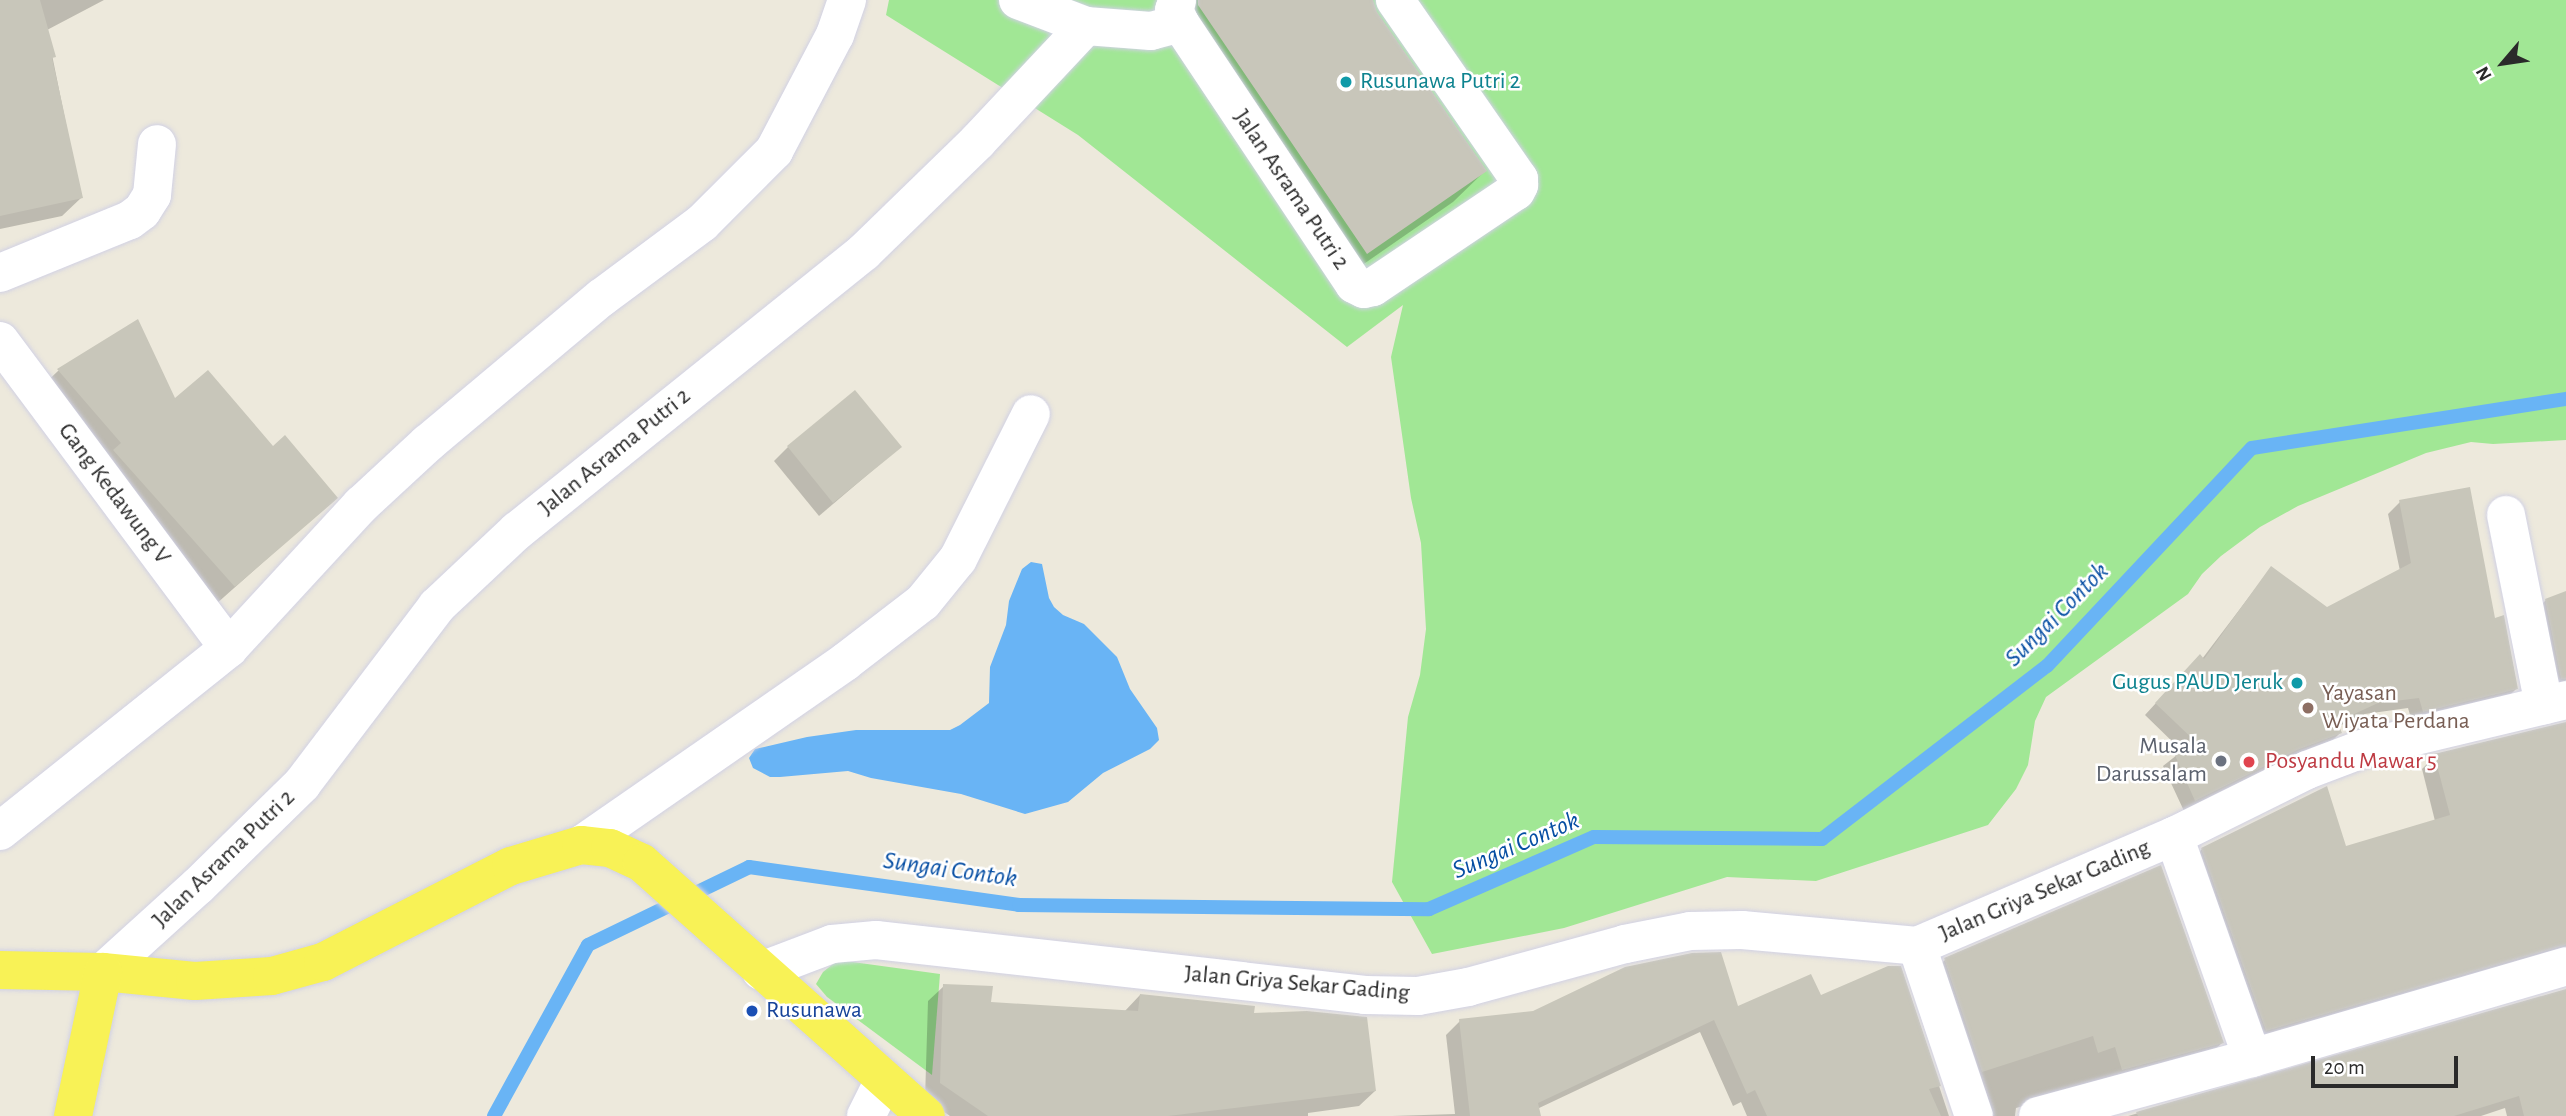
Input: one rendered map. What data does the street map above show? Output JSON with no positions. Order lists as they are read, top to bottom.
{
  "streets": {
    "street": ["Jalan Asrama Putri 2", "Gang Kedawung V", "Jalan Griya Sekar Gading"]
  },
  "water": ["Sungai Contok"],
  "places": [
    "Rusunawa Putri 2",
    "Gugus PAUD Jeruk",
    "Yayasan Wiyata Perdana",
    "Musala Darussalam",
    "Posyandu Mawar 5",
    "Rusunawa"
  ],
  "scale_bar": "20 m",
  "north": "bottom left"
}
